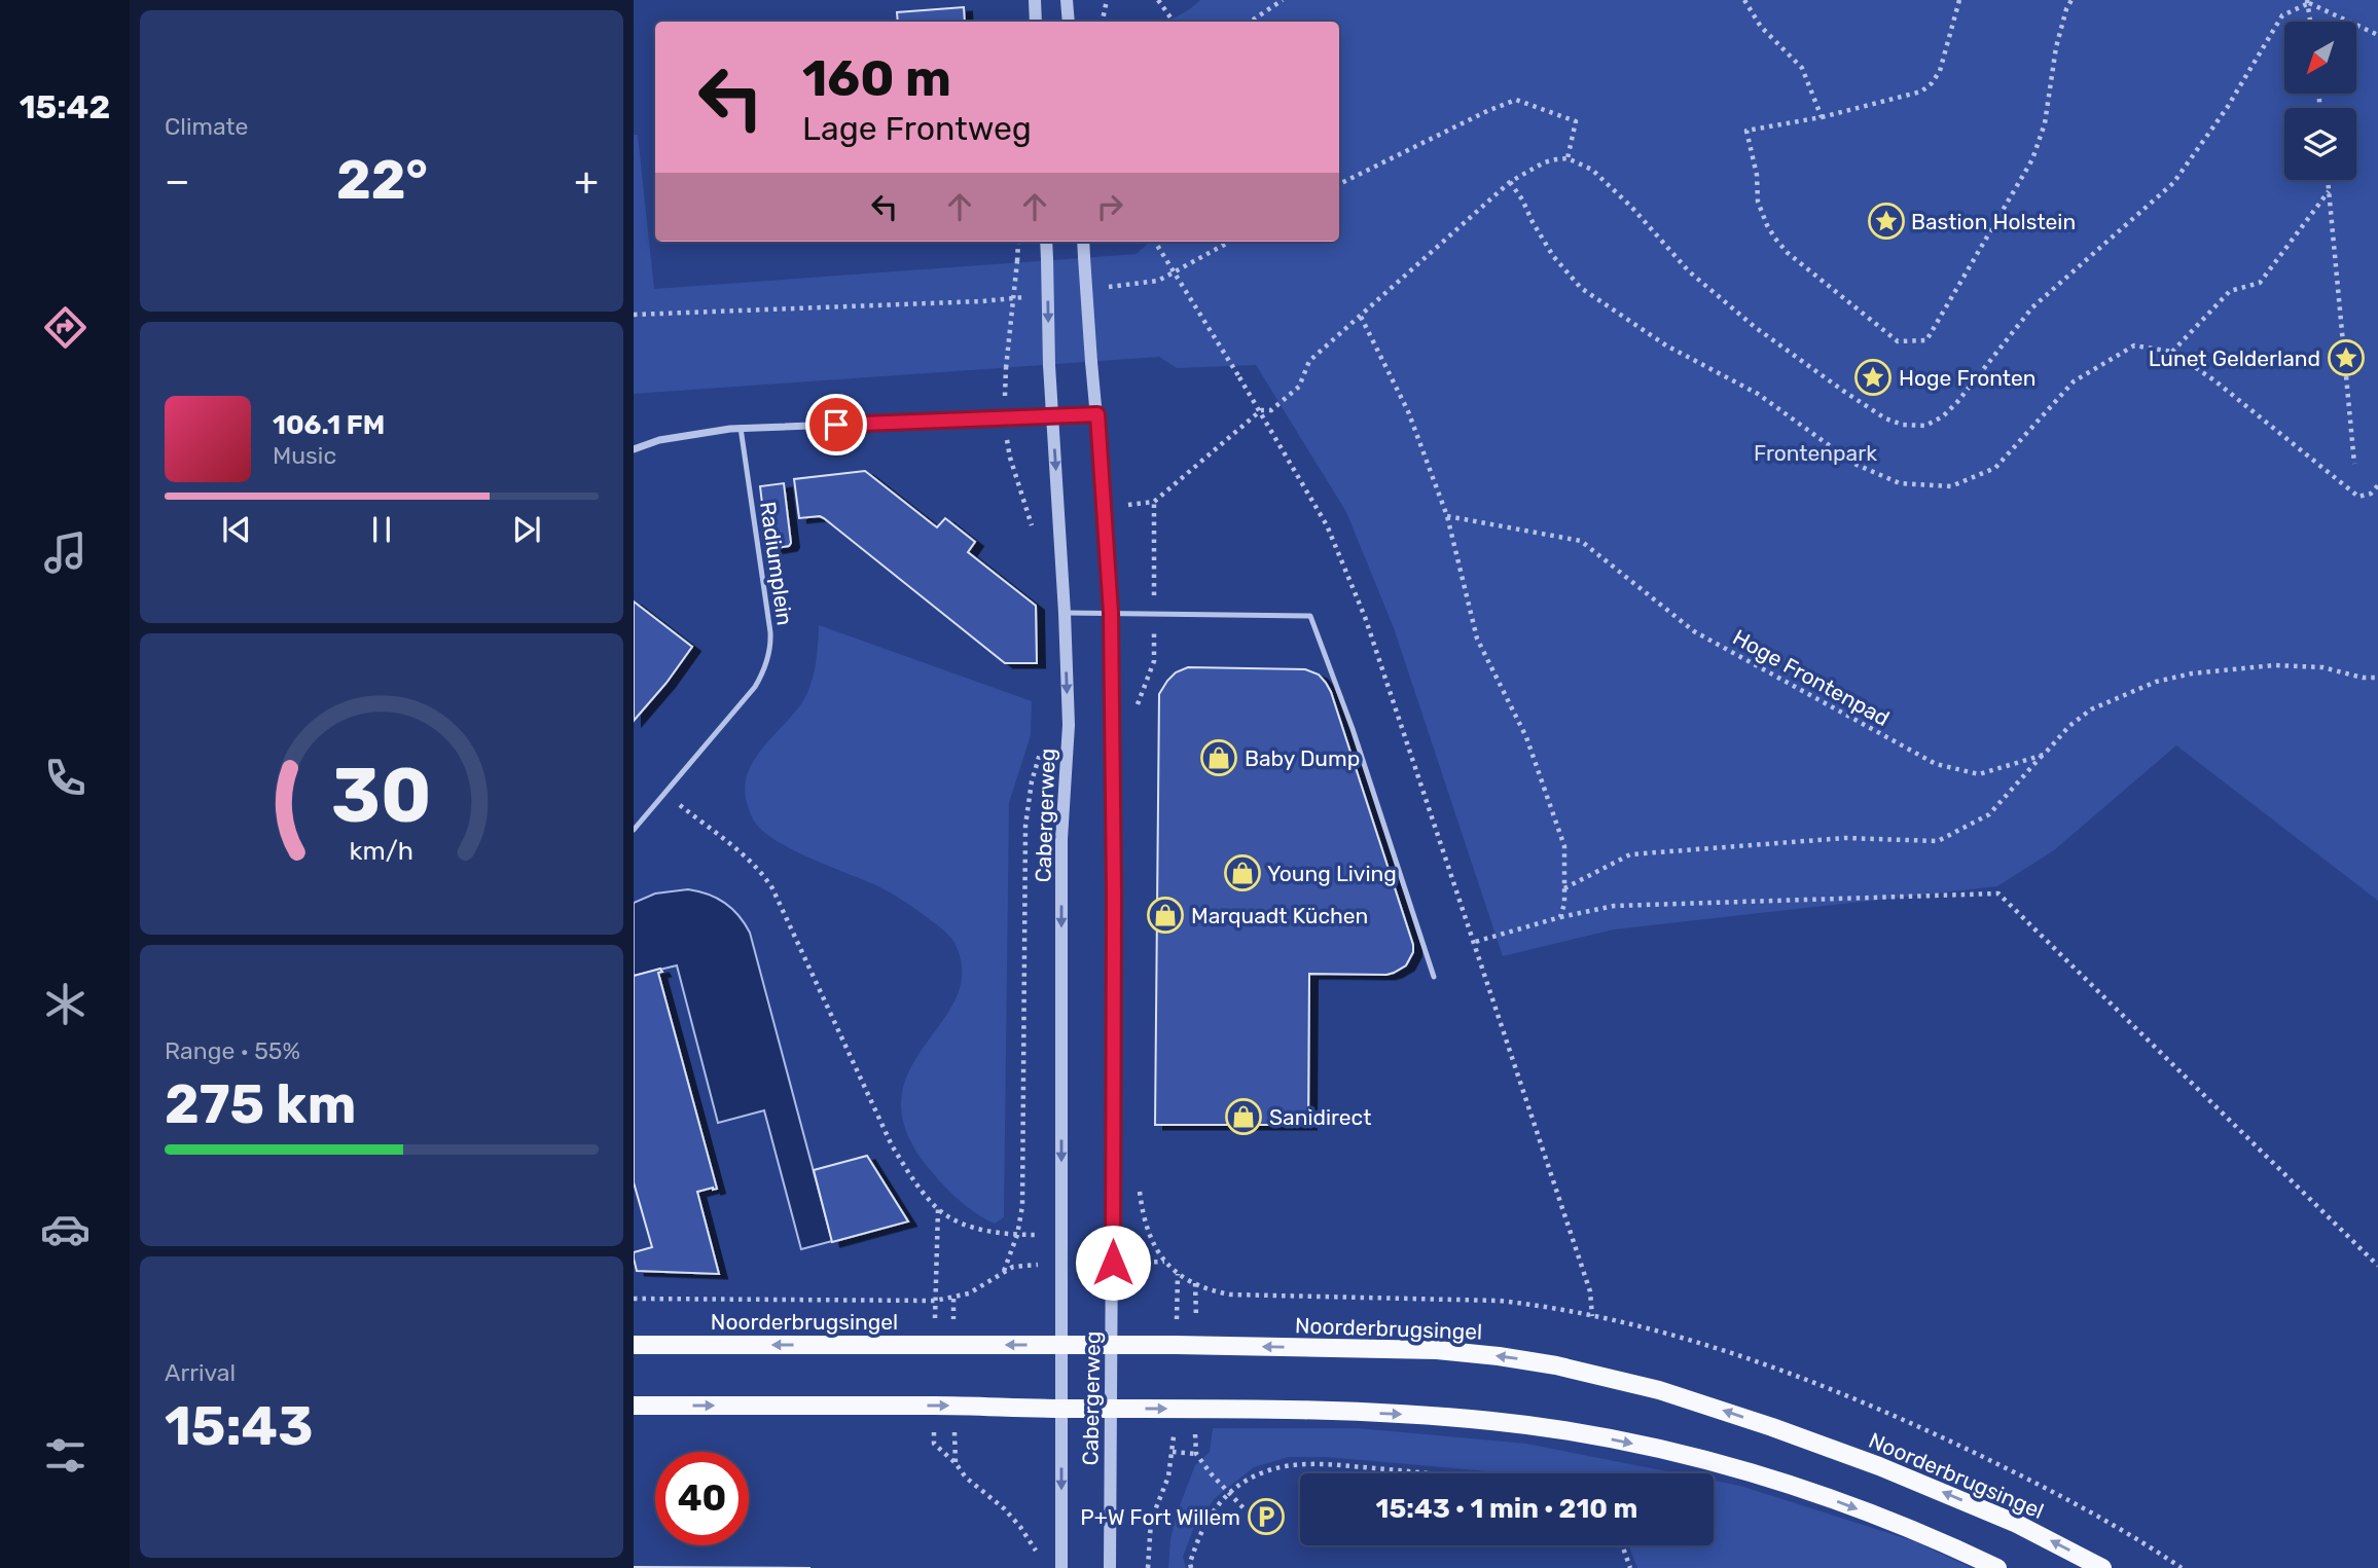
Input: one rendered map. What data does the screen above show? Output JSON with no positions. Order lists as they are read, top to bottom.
{
  "streets": {
    "main road": ["Noorderbrugsingel"],
    "street": ["Cabergerweg"],
    "lane": ["Radiumplein"],
    "path": ["Hoge Frontenpad"]
  },
  "crossings": [
    ["Cabergerweg", "Noorderbrugsingel"]
  ],
  "parks": ["Frontenpark"],
  "places": {
    "place": ["Bastion Holstein", "Lunet Gelderland", "Hoge Fronten"],
    "shop": [
      "Baby Dump",
      "Young Living",
      "Marquadt Küchen",
      "Sanidirect"
    ],
    "parking": ["P+W Fort Willem"]
  },
  "north": "bottom left",
  "page": {
    "tabs": "15:42",
    "tile": [
      "Climate",
      ["Range · 55%", "275 km"],
      ["Arrival", "15:43"]
    ],
    "turn": ["160 m", "Lage Frontweg"],
    "heat": ["−", "22°", "+"],
    "song": ["106.1 FM", "Music"],
    "limit": "40",
    "trip": "15:43 · 1 min · 210 m",
    "gauge": ["30", "km/h"]
  }
}
